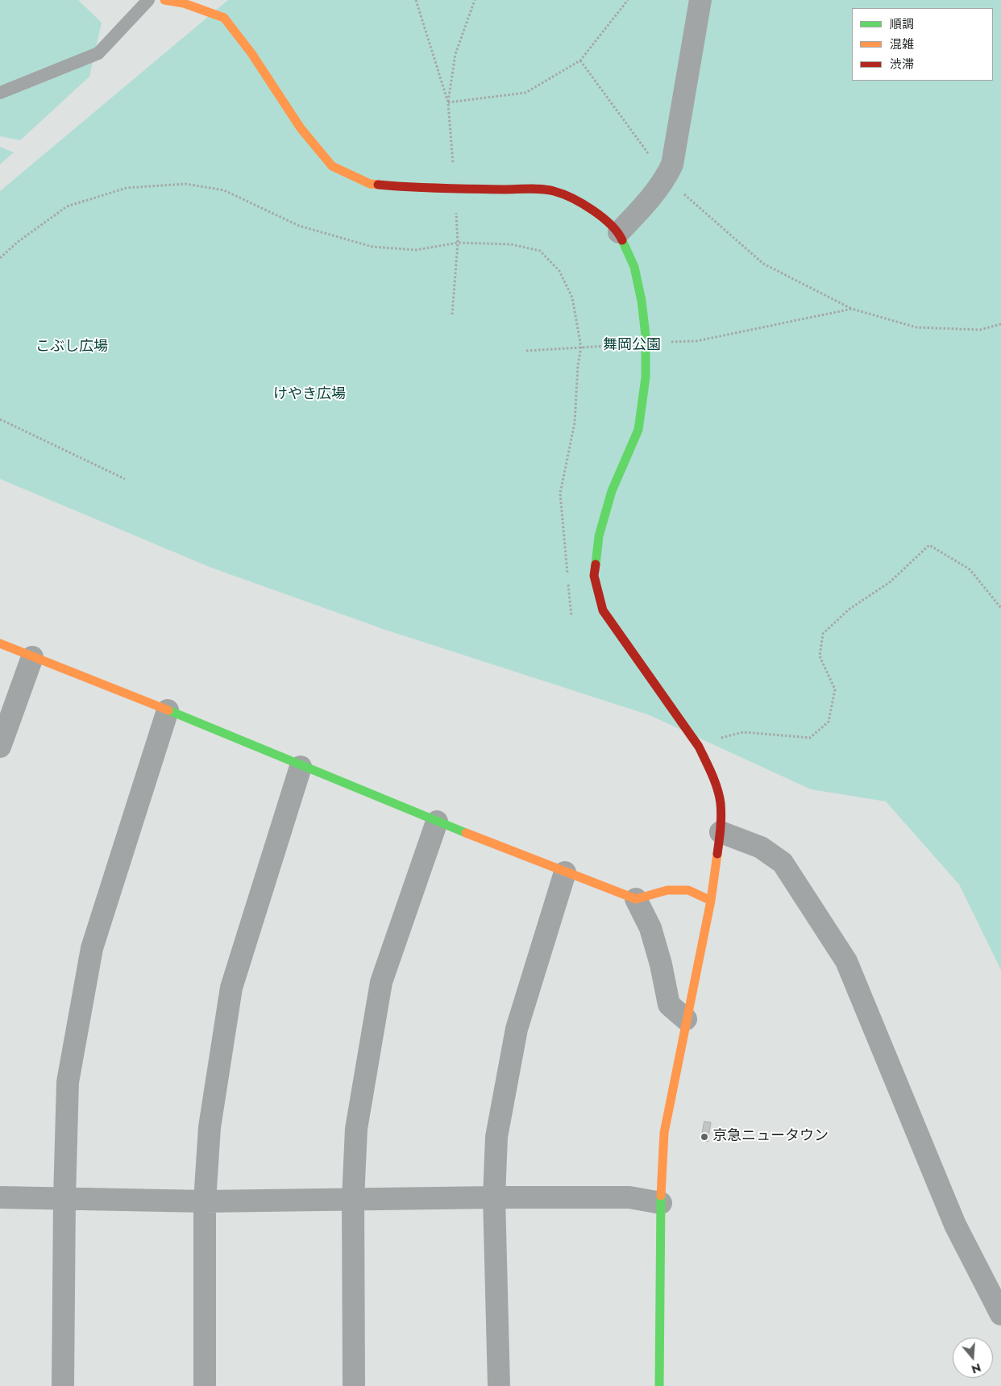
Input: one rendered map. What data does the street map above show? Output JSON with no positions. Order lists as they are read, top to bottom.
{
  "parks": ["舞岡公園", "こぶし広場", "けやき広場"],
  "places": ["京急ニュータウン"],
  "legend": ["順調", "混雑", "渋滞"],
  "north": "bottom"
}
